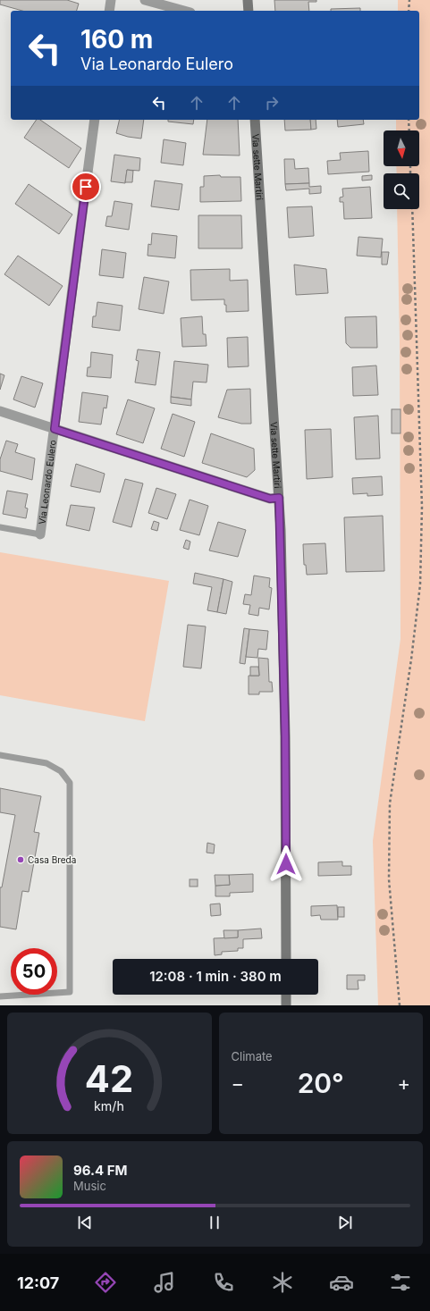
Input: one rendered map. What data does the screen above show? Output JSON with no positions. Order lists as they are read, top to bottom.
{
  "streets": {
    "main road": ["Via sette Martiri"],
    "street": ["Via Leonardo Eulero"]
  },
  "crossings": [
    ["Via sette Martiri", "Via Leonardo Eulero"]
  ],
  "places": ["Casa Breda"],
  "north": "bottom",
  "page": {
    "turn": ["160 m", "Via Leonardo Eulero"],
    "limit": "50",
    "trip": "12:08 · 1 min · 380 m",
    "tile": "Climate",
    "heat": ["−", "20°", "+"],
    "song": ["96.4 FM", "Music"],
    "tabs": "12:07",
    "gauge": ["42", "km/h"]
  }
}
